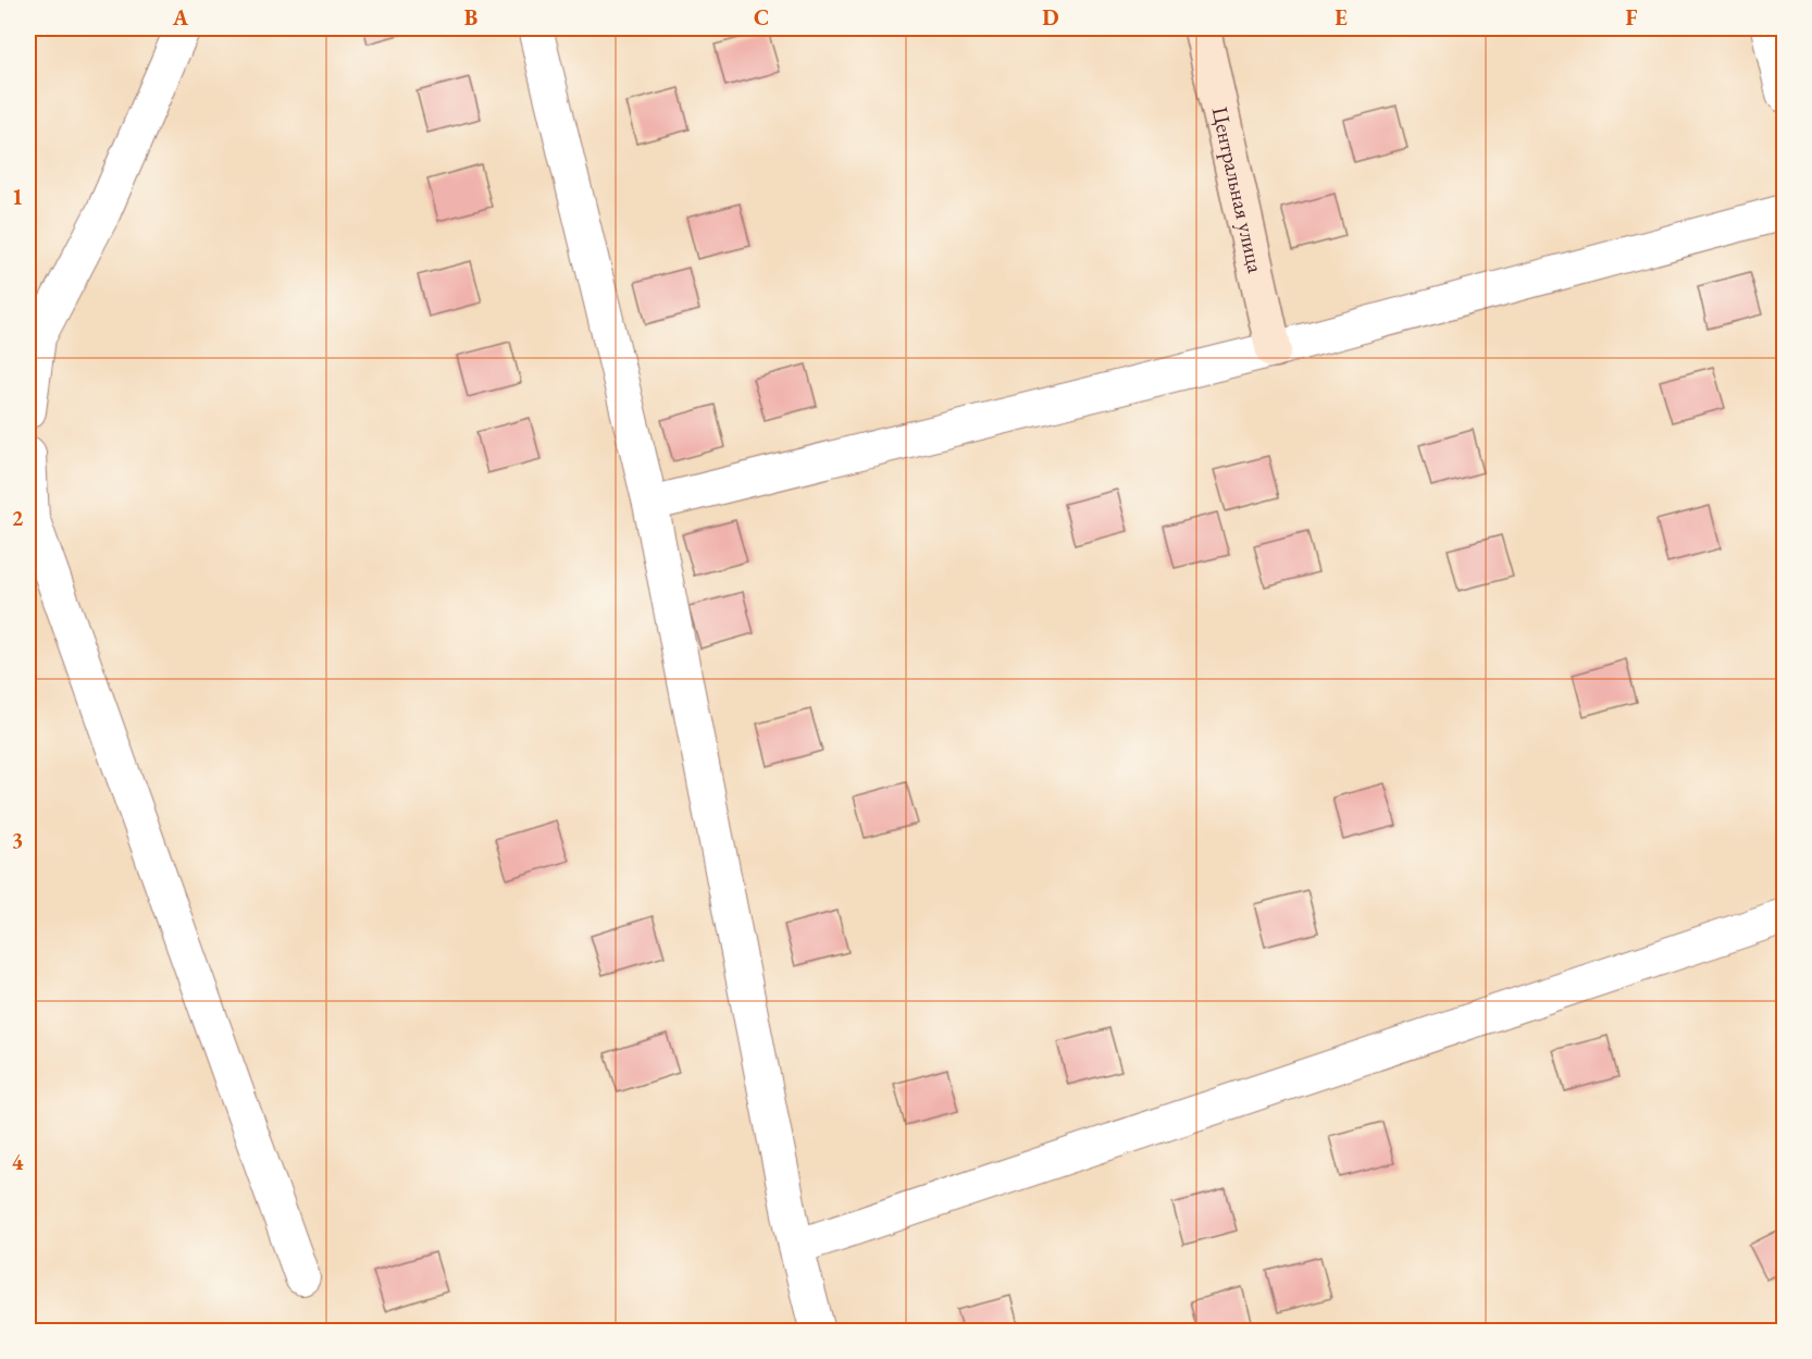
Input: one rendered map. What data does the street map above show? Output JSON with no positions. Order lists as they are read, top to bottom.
{
  "streets": {
    "street": ["Центральная улица"]
  },
  "grid": {
    "columns": [
      "A",
      "B",
      "C",
      "D",
      "E",
      "F"
    ],
    "rows": [
      "1",
      "2",
      "3",
      "4"
    ]
  }
}
